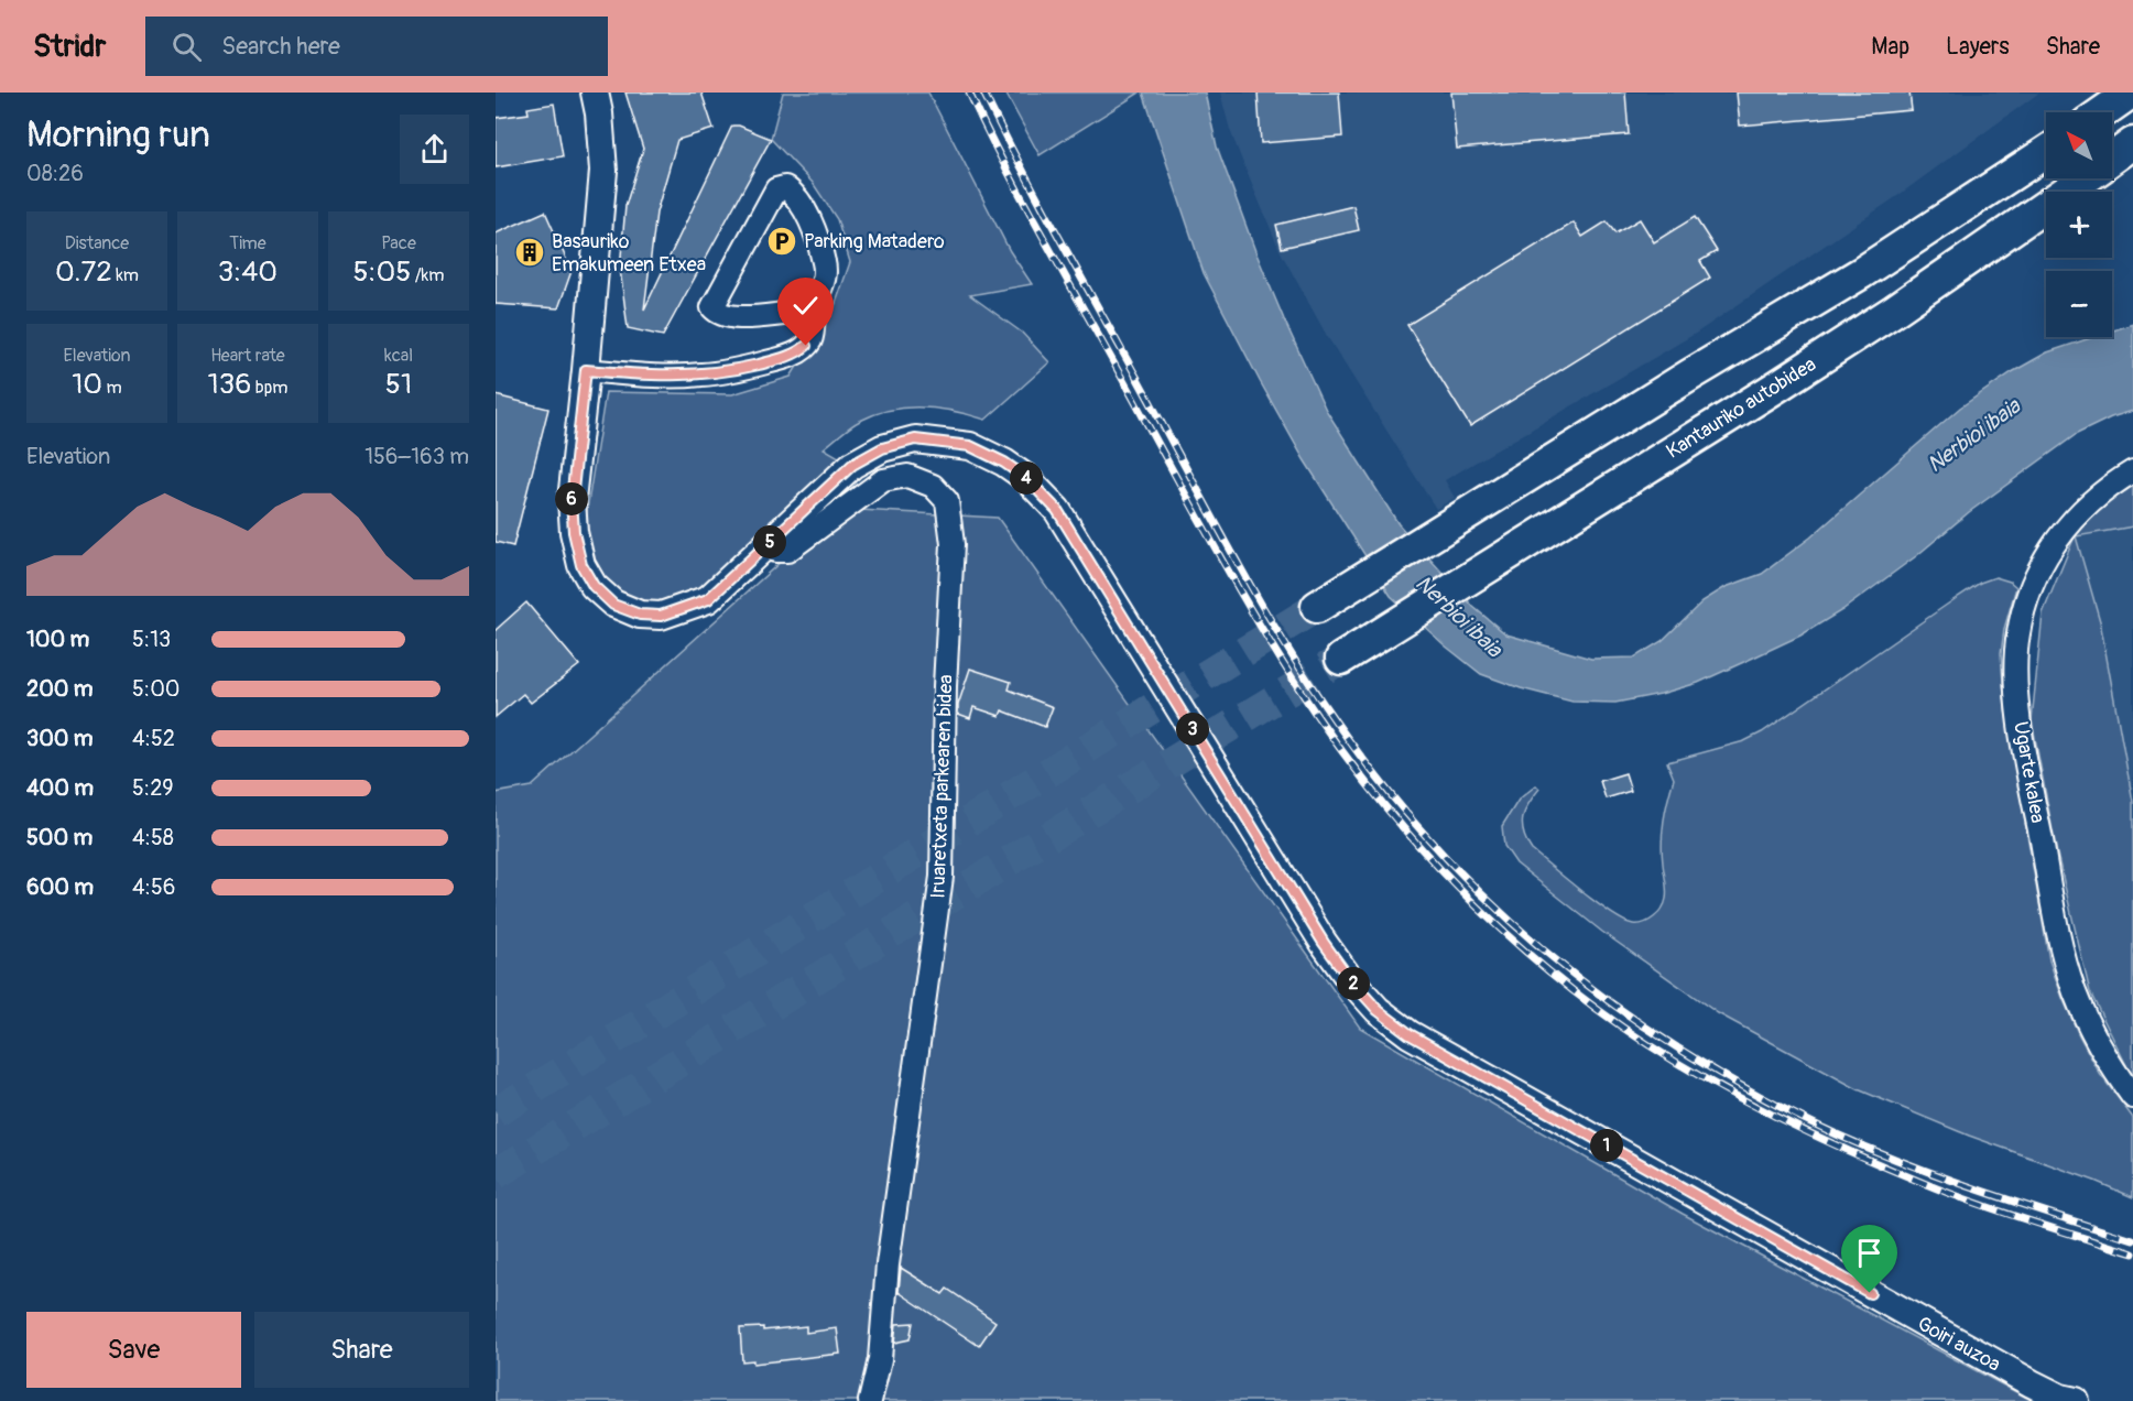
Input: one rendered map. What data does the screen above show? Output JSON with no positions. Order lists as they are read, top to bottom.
{
  "streets": {
    "highway": ["Kantauriko autobidea"],
    "main road": ["Goiri auzoa"],
    "street": ["Ugarte kalea", "Iruaretxeta parkearen bidea"]
  },
  "crossings": [
    ["Iruaretxeta parkearen bidea", "Goiri auzoa"]
  ],
  "water": ["Nerbioi ibaia"],
  "places": {
    "parking": ["Parking Matadero"],
    "building": ["Basauriko Emakumeen Etxea"]
  },
  "north": "top left",
  "page": {
    "header": "Stridr",
    "search": "Search here",
    "nav": ["Map", "Layers", "Share"],
    "heading": ["Morning run", "08:26"],
    "map_buttons": ["+", "−"],
    "stats": [
      ["Distance", "0.72 km"],
      ["Time", "3:40"],
      ["Pace", "5:05 /km"],
      ["Elevation", "10 m"],
      ["Heart rate", "136 bpm"],
      ["kcal", "51"]
    ],
    "chart": ["Elevation", "156–163 m"],
    "pins": [
      "4",
      "6",
      "5",
      "3",
      "2",
      "1"
    ],
    "list": [
      {
        "name": "100 m",
        "note": "5:13"
      },
      {
        "name": "200 m",
        "note": "5:00"
      },
      {
        "name": "300 m",
        "note": "4:52"
      },
      {
        "name": "400 m",
        "note": "5:29"
      },
      {
        "name": "500 m",
        "note": "4:58"
      },
      {
        "name": "600 m",
        "note": "4:56"
      }
    ],
    "buttons": ["Save", "Share"]
  }
}
